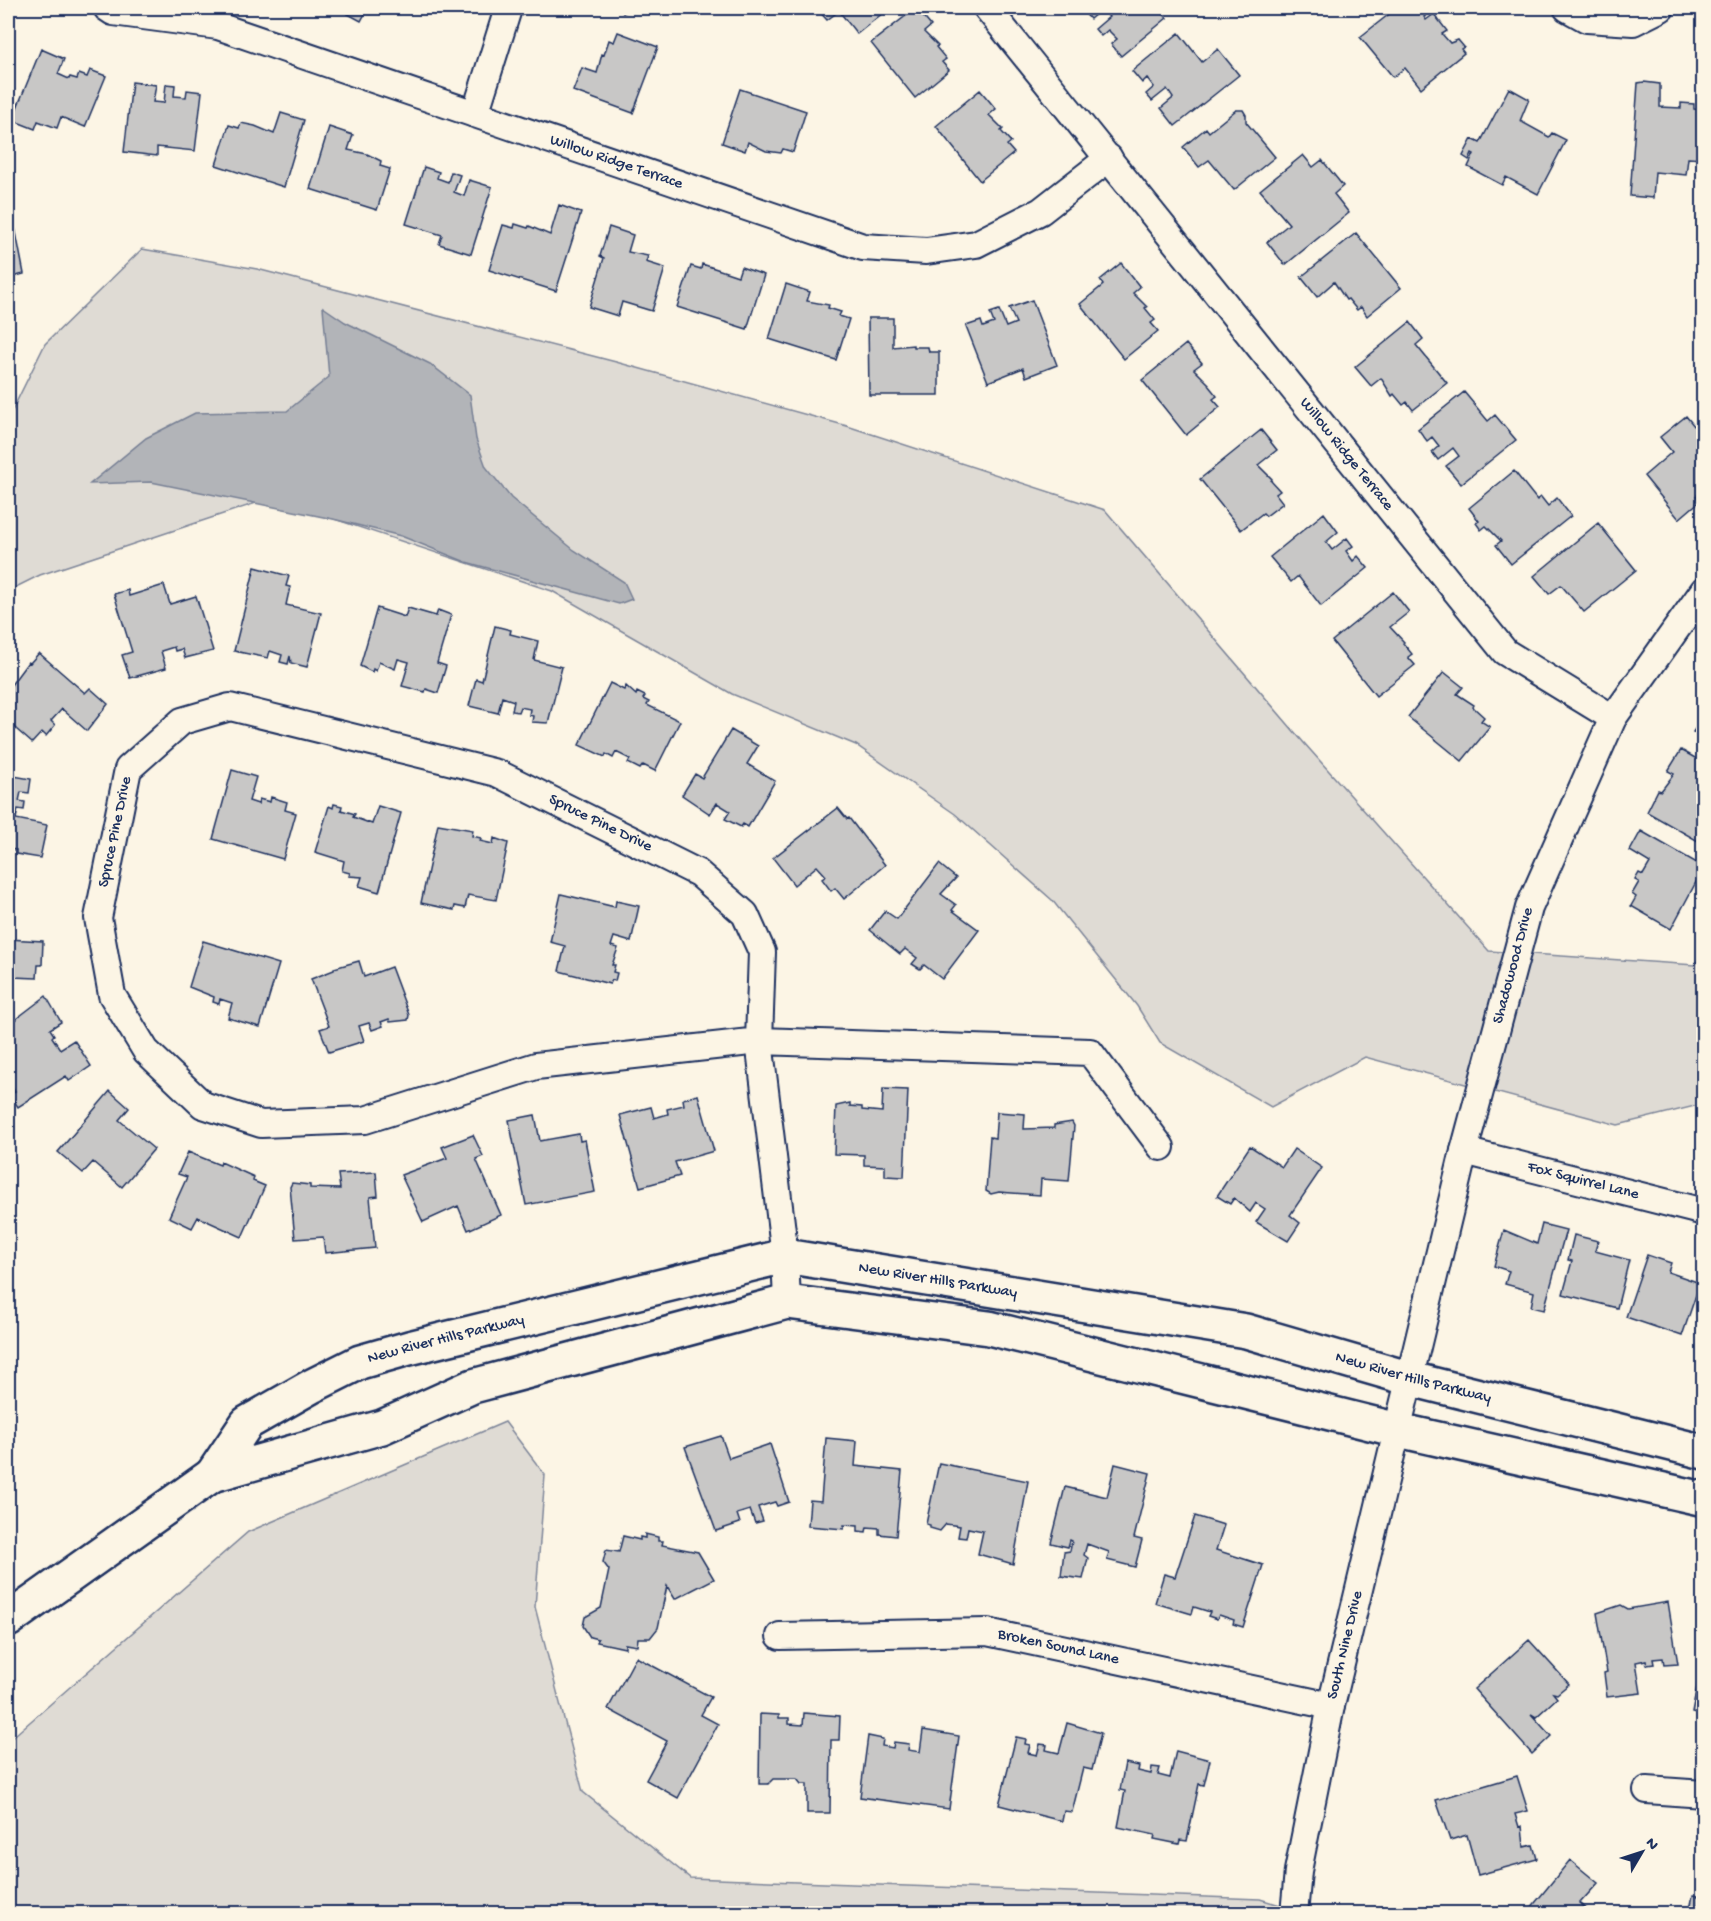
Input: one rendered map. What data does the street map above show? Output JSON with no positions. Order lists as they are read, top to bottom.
{
  "streets": {
    "street": [
      "Willow Ridge Terrace",
      "Spruce Pine Drive",
      "Shadowood Drive",
      "Fox Squirrel Lane",
      "New River Hills Parkway",
      "South Nine Drive",
      "Broken Sound Lane"
    ]
  },
  "crossings": [
    ["Willow Ridge Terrace", "Shadowood Drive"],
    ["Spruce Pine Drive", "New River Hills Parkway"],
    ["Shadowood Drive", "Fox Squirrel Lane"],
    ["Shadowood Drive", "New River Hills Parkway"],
    ["Shadowood Drive", "South Nine Drive"],
    ["New River Hills Parkway", "South Nine Drive"],
    ["South Nine Drive", "Broken Sound Lane"]
  ],
  "north": "top right"
}
